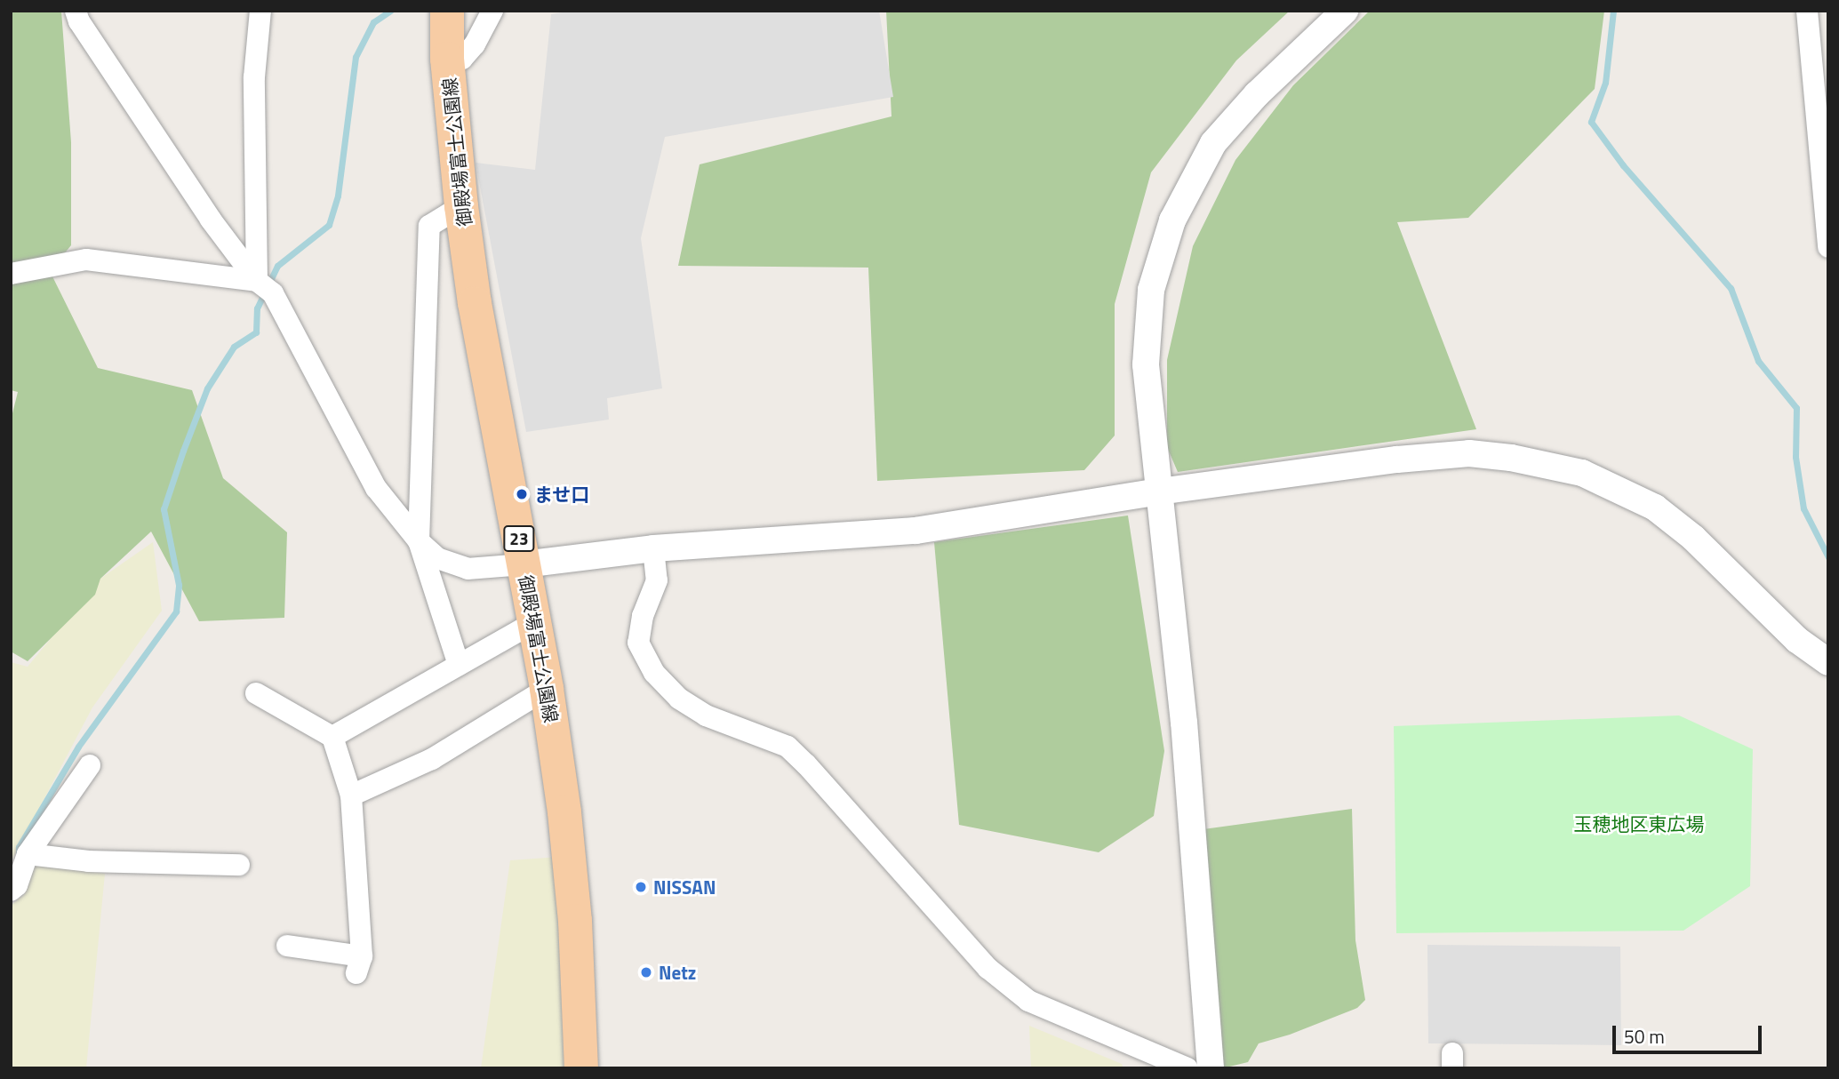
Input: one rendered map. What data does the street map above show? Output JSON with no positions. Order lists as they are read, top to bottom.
{
  "streets": {
    "main road": ["御殿場富士公園線", "23"]
  },
  "parks": ["玉穂地区東広場"],
  "places": ["ませ口", "NISSAN", "Netz"],
  "scale_bar": "50 m"
}
